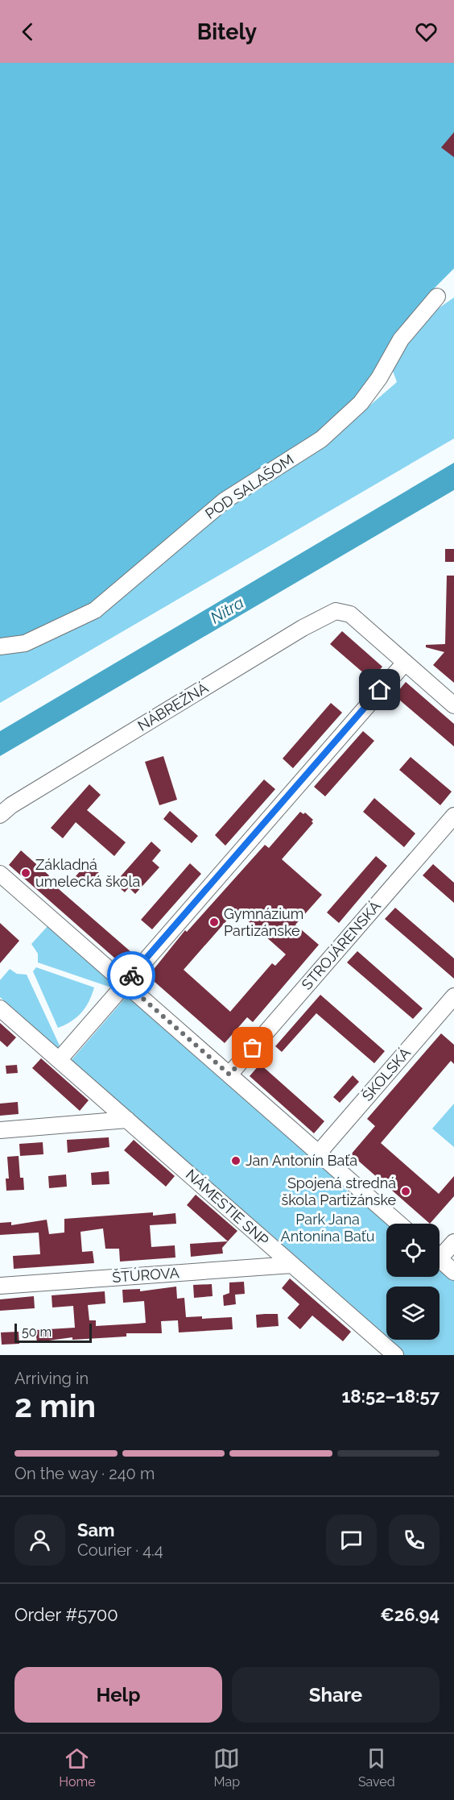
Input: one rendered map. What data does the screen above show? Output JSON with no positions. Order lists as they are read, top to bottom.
{
  "streets": {
    "street": [
      "POD SALAŠOM",
      "NÁBREŽNÁ",
      "STROJÁRENSKÁ",
      "ŠKOLSKÁ",
      "NÁMESTIE SNP",
      "ŠTÚROVA"
    ]
  },
  "crossings": [
    ["NÁMESTIE SNP", "ŠTÚROVA"]
  ],
  "water": ["Nitra"],
  "parks": ["Park Jana Antonína Baťu"],
  "places": [
    "Základná umelecká škola",
    "Gymnázium Partizánske",
    "Jan Antonín Baťa",
    "Spojená stredná škola Partizánske"
  ],
  "scale_bar": "50 m",
  "page": {
    "header": "Bitely",
    "scale": "50 m",
    "heading": ["2 min", "Arriving in", "18:52–18:57"],
    "panel": [
      "Sam",
      "Courier · 4.4",
      "Order #5700",
      "€26.94"
    ],
    "bar": "On the way · 240 m",
    "buttons": ["Help", "Share"],
    "tabs": ["Home", "Map", "Saved"]
  }
}
